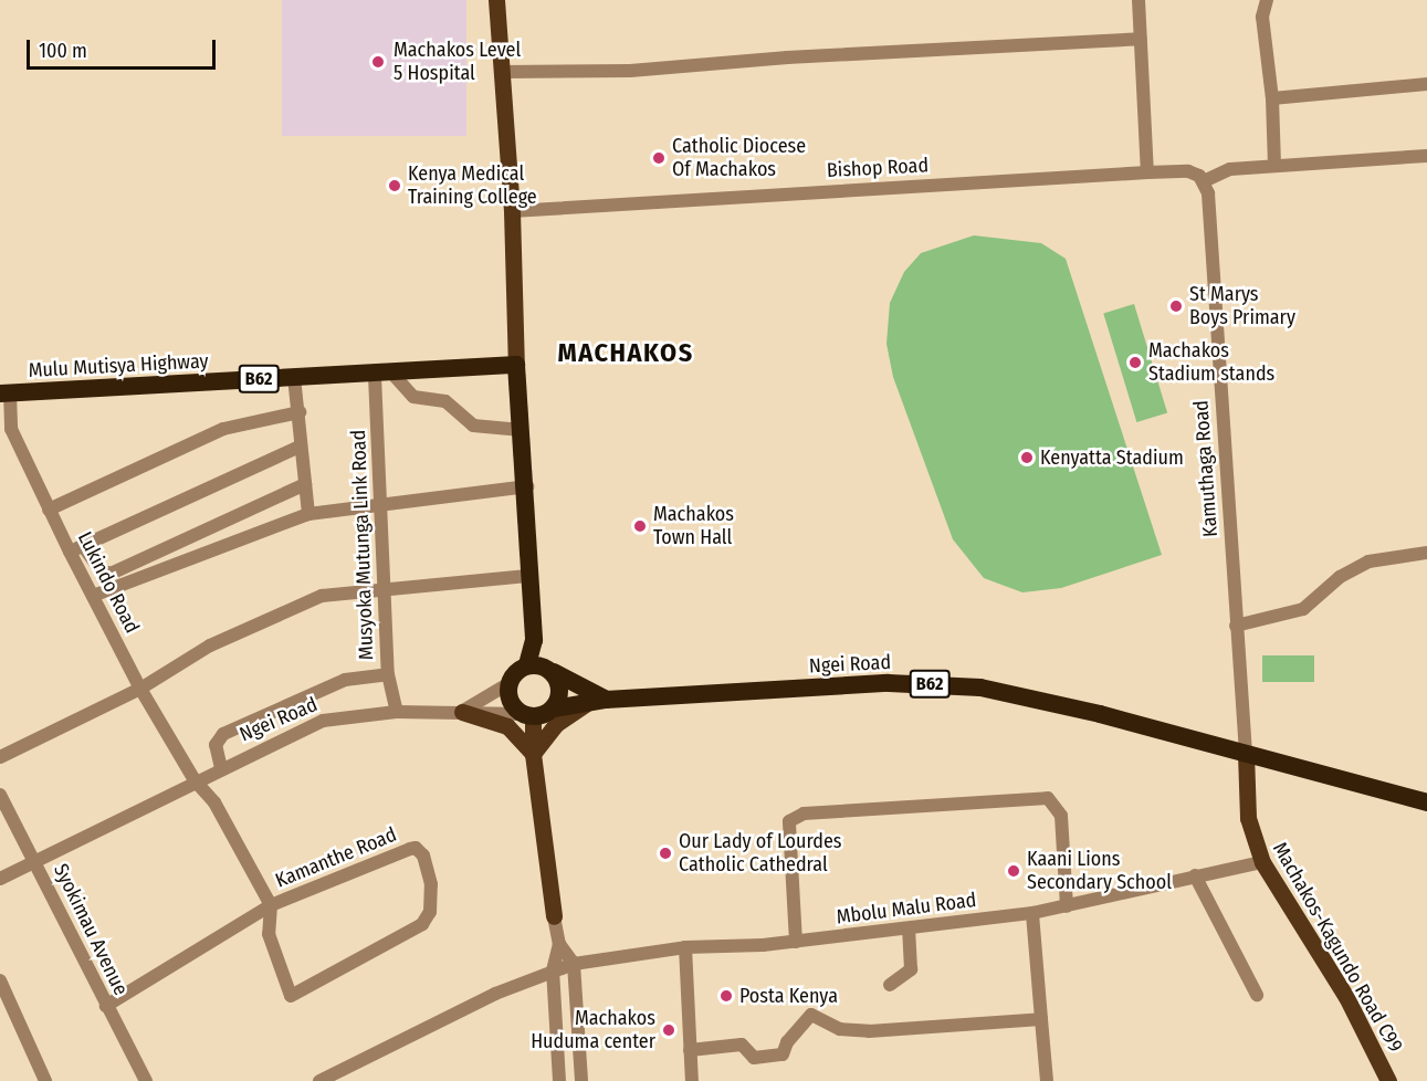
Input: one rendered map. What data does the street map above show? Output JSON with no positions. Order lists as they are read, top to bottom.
{
  "streets": {
    "highway": ["Mulu Mutisya Highway", "B62", "Ngei Road"],
    "main road": ["Machakos-Kagundo Road C99"],
    "street": [
      "Bishop Road",
      "Kamuthaga Road",
      "Musyoka Mutunga Link Road",
      "Lukindo Road",
      "Kamanthe Road",
      "Mbolu Malu Road",
      "Syokimau Avenue"
    ]
  },
  "crossings": [
    ["Bishop Road", "Kamuthaga Road"],
    ["Mulu Mutisya Highway", "Musyoka Mutunga Link Road"],
    ["Mulu Mutisya Highway", "Lukindo Road"],
    ["B62", "Kamuthaga Road"],
    ["B62", "Ngei Road"],
    ["B62", "Machakos-Kagundo Road C99"],
    ["Kamuthaga Road", "Ngei Road"],
    ["Kamuthaga Road", "Machakos-Kagundo Road C99"],
    ["Musyoka Mutunga Link Road", "Ngei Road"],
    ["Lukindo Road", "Ngei Road"],
    ["Ngei Road", "Syokimau Avenue"],
    ["Ngei Road", "Machakos-Kagundo Road C99"],
    ["Kamanthe Road", "Syokimau Avenue"],
    ["Mbolu Malu Road", "Machakos-Kagundo Road C99"]
  ],
  "districts": ["MACHAKOS"],
  "places": [
    "Machakos Level 5 Hospital",
    "Catholic Diocese Of Machakos",
    "Kenya Medical Training College",
    "St Marys Boys Primary",
    "Machakos Stadium stands",
    "Kenyatta Stadium",
    "Machakos Town Hall",
    "Our Lady of Lourdes Catholic Cathedral",
    "Kaani Lions Secondary School",
    "Posta Kenya",
    "Machakos Huduma center"
  ],
  "scale_bar": "100 m"
}
